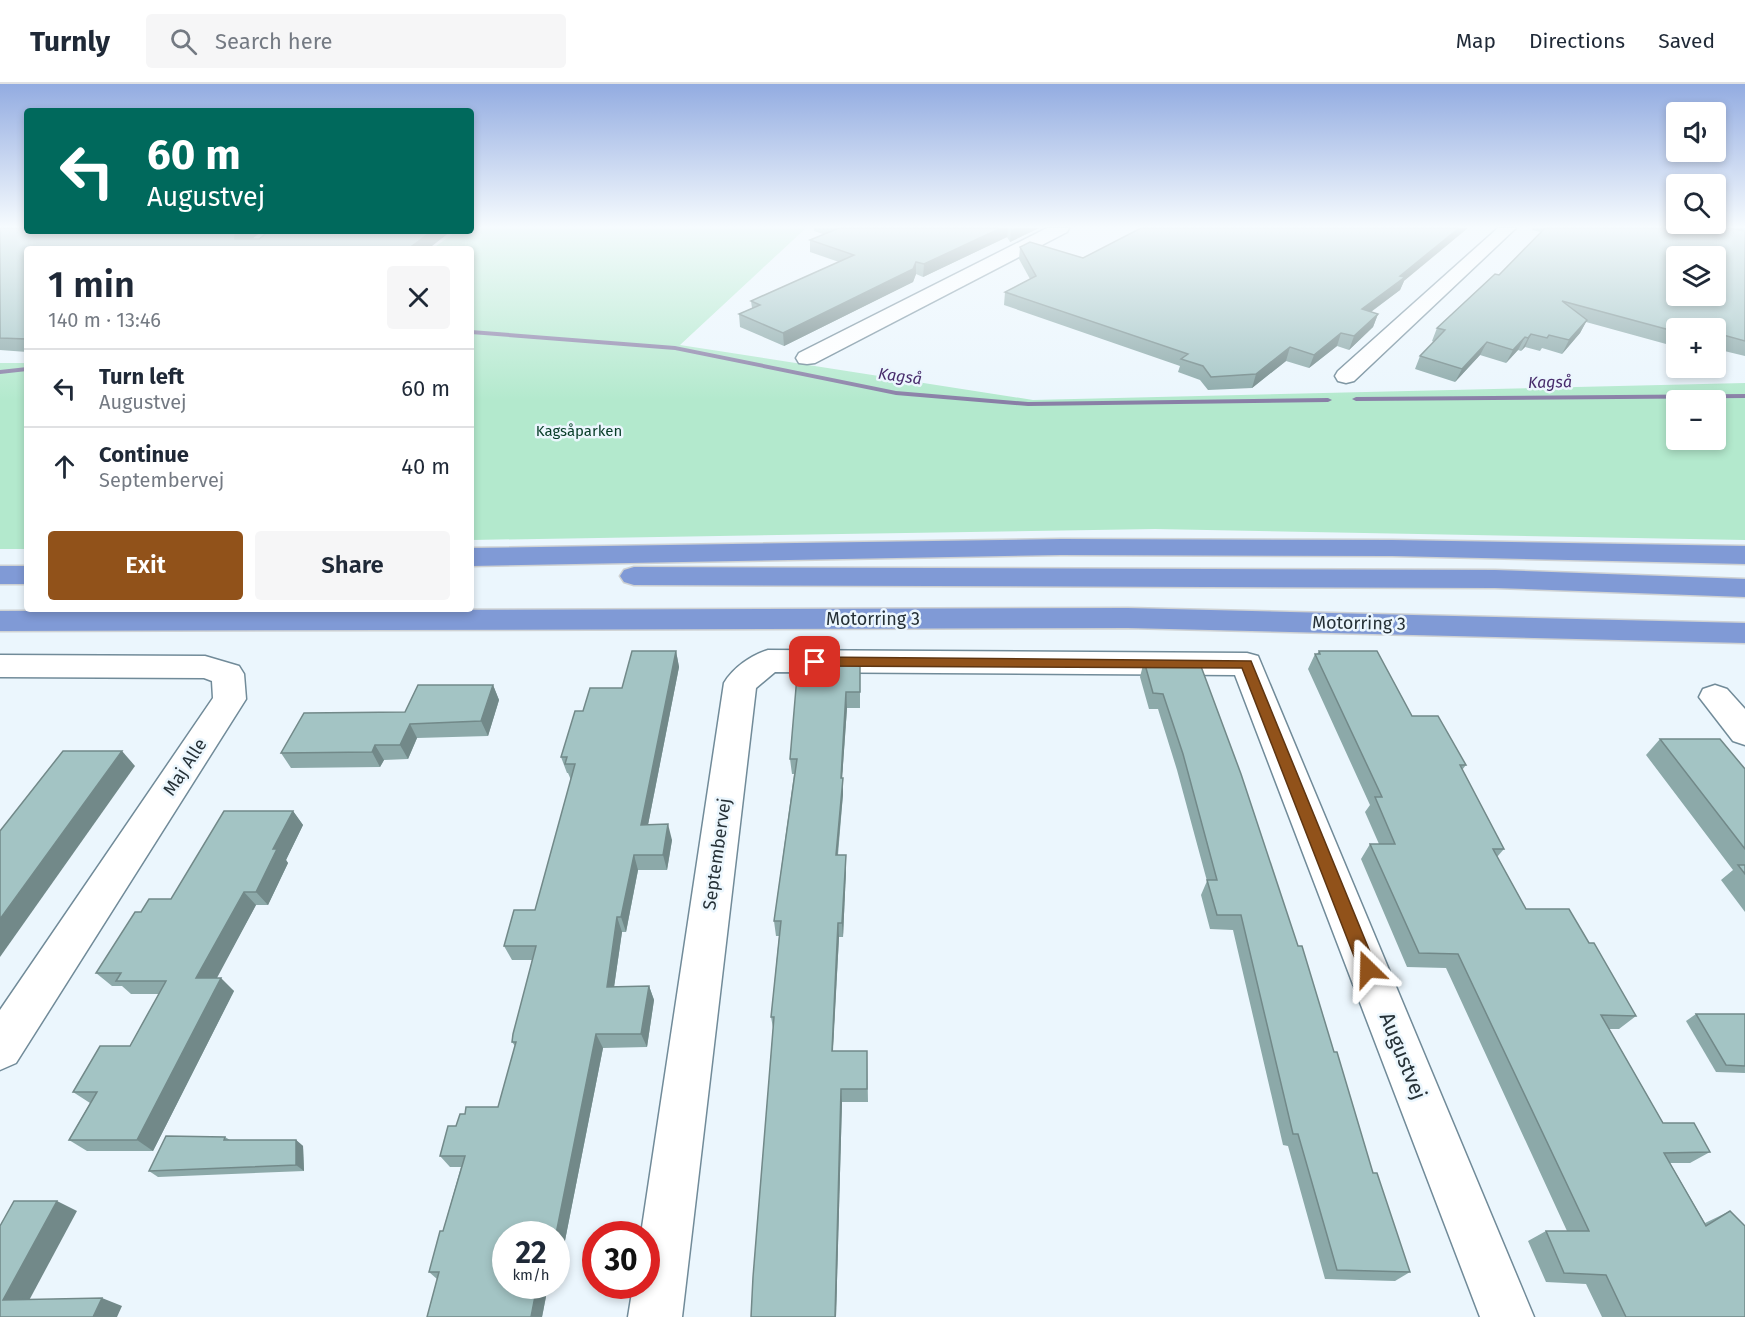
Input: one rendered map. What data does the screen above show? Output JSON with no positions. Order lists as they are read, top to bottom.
{
  "streets": {
    "highway": ["Motorring 3"],
    "street": ["Maj Alle", "Septembervej", "Augustvej"]
  },
  "crossings": [
    ["Septembervej", "Augustvej"]
  ],
  "water": ["Kagså"],
  "parks": ["Kagsåparken"],
  "page": {
    "header": "Turnly",
    "search": "Search here",
    "nav": ["Map", "Directions", "Saved"],
    "map_buttons": ["+", "−"],
    "turn": ["60 m", "Augustvej"],
    "heading": ["1 min", "140 m · 13:46"],
    "list": [
      {
        "name": "Turn left",
        "note": "Augustvej",
        "value": "60 m"
      },
      {
        "name": "Continue",
        "note": "Septembervej",
        "value": "40 m"
      }
    ],
    "buttons": ["Exit", "Share"],
    "speed": "22 km/h",
    "limit": "30"
  }
}
